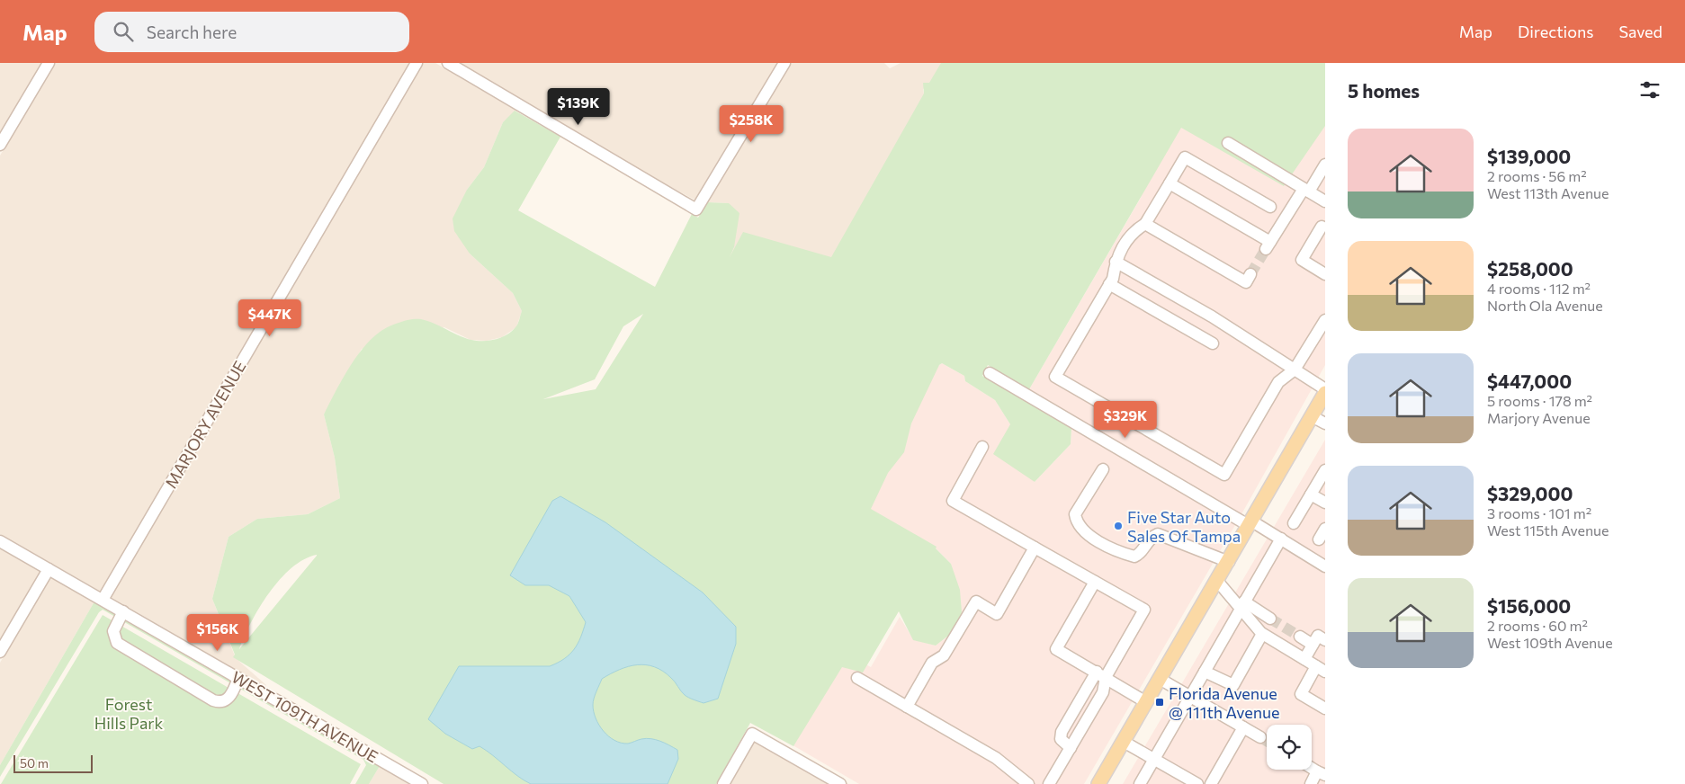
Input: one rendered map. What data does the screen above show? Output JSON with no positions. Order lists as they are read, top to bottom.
{
  "streets": {
    "street": ["MARJORY AVENUE", "WEST 109TH AVENUE"]
  },
  "crossings": [
    ["MARJORY AVENUE", "WEST 109TH AVENUE"]
  ],
  "parks": ["Forest Hills Park"],
  "places": {
    "other": ["Five Star Auto Sales Of Tampa"],
    "transit": ["Florida Avenue @ 111th Avenue"]
  },
  "scale_bar": "50 m",
  "page": {
    "header": "Map",
    "search": "Search here",
    "nav": ["Map", "Directions", "Saved"],
    "heading": "5 homes",
    "price": [
      "$139K",
      "$258K",
      "$447K",
      "$329K",
      "$156K"
    ],
    "list": [
      {
        "name": "$139,000",
        "note": "2 rooms · 56 m² · West 113th Avenue"
      },
      {
        "name": "$258,000",
        "note": "4 rooms · 112 m² · North Ola Avenue"
      },
      {
        "name": "$447,000",
        "note": "5 rooms · 178 m² · Marjory Avenue"
      },
      {
        "name": "$329,000",
        "note": "3 rooms · 101 m² · West 115th Avenue"
      },
      {
        "name": "$156,000",
        "note": "2 rooms · 60 m² · West 109th Avenue"
      }
    ],
    "scale": "50 m"
  }
}
